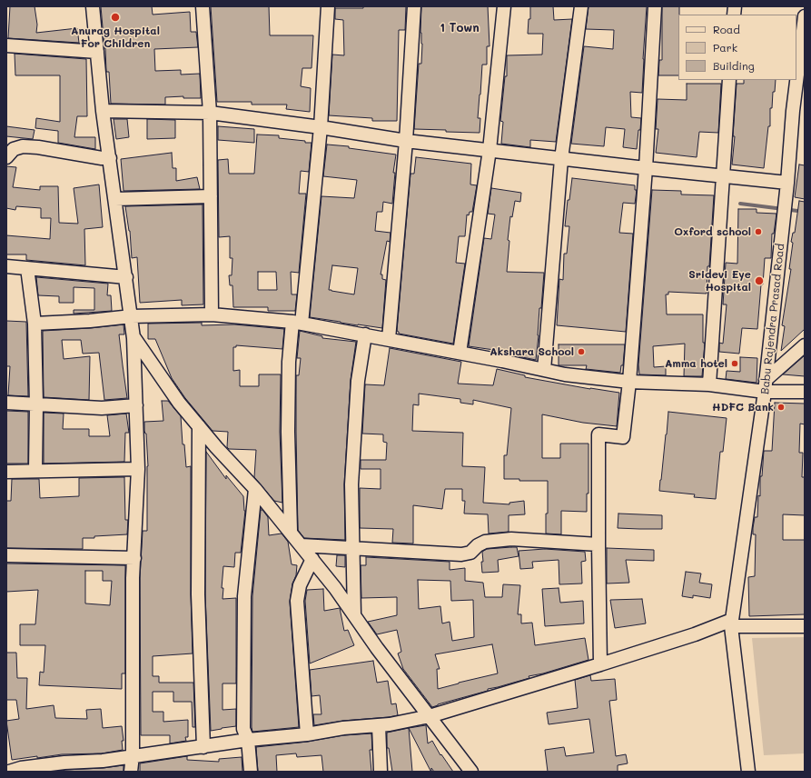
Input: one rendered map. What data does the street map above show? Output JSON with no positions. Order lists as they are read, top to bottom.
{
  "streets": {
    "street": ["Babu Rajendra Prasad Road"]
  },
  "districts": ["1 Town"],
  "places": [
    "Anurag Hospital For Children",
    "Oxford school",
    "Sridevi Eye Hospital",
    "Akshara School",
    "Amma hotel",
    "HDFC Bank"
  ],
  "legend": ["Road", "Park", "Building"]
}
